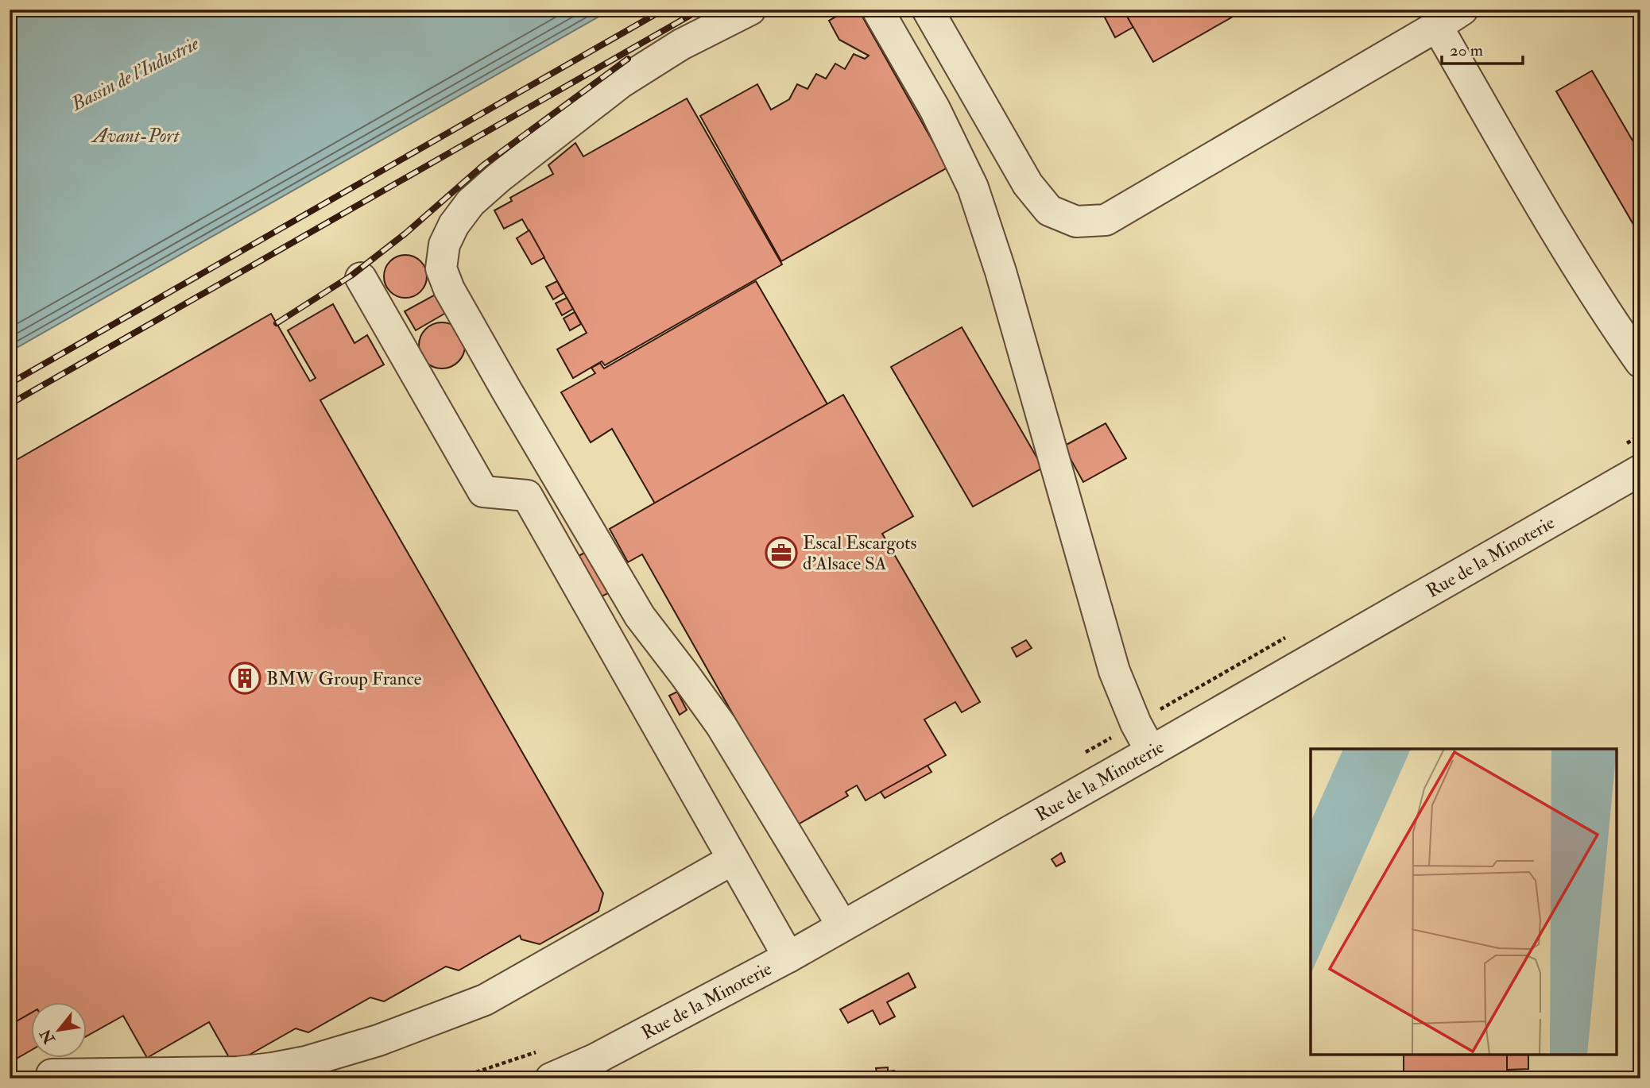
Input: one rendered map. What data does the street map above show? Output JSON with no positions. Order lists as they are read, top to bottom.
{
  "streets": {
    "street": ["Rue de la Minoterie"]
  },
  "water": ["Bassin de l'Industrie", "Avant-Port"],
  "places": {
    "office": ["Escal Escargots d'Alsace SA"],
    "building": ["BMW Group France"]
  },
  "scale_bar": "20 m",
  "north": "bottom left"
}
